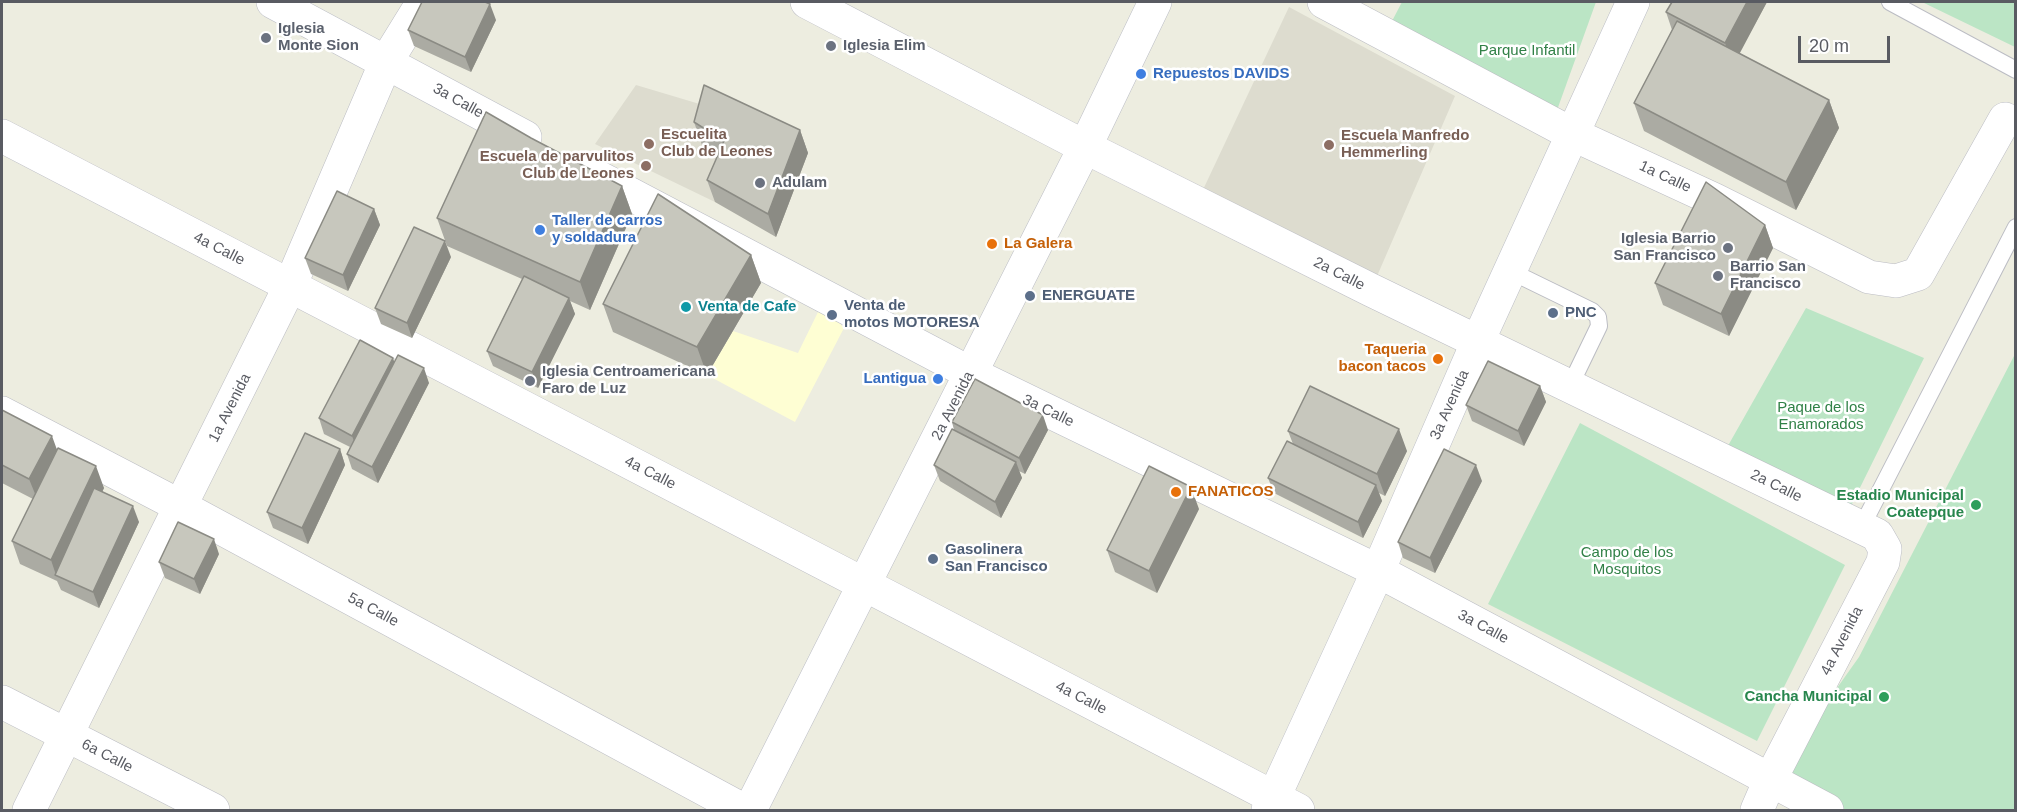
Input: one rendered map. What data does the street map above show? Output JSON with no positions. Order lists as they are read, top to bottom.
{
  "streets": {
    "street": [
      "3a Calle",
      "1a Calle",
      "4a Calle",
      "2a Calle",
      "3a Avenida",
      "2a Avenida",
      "1a Avenida",
      "5a Calle",
      "4a Avenida",
      "6a Calle"
    ]
  },
  "crossings": [
    ["3a Calle", "3a Avenida"],
    ["3a Calle", "2a Avenida"],
    ["3a Calle", "1a Avenida"],
    ["3a Calle", "4a Avenida"],
    ["1a Calle", "3a Avenida"],
    ["4a Calle", "3a Avenida"],
    ["4a Calle", "2a Avenida"],
    ["4a Calle", "1a Avenida"],
    ["2a Calle", "3a Avenida"],
    ["2a Calle", "2a Avenida"],
    ["2a Calle", "4a Avenida"],
    ["1a Avenida", "5a Calle"],
    ["1a Avenida", "6a Calle"]
  ],
  "parks": ["Parque Infantil", "Paque de los Enamorados", "Campo de los Mosquitos"],
  "places": [
    "Iglesia Monte Sion",
    "Iglesia Elim",
    "Repuestos DAVIDS",
    "Escuelita Club de Leones",
    "Escuela Manfredo Hemmerling",
    "Escuela de parvulitos Club de Leones",
    "Adulam",
    "Taller de carros y soldadura",
    "La Galera",
    "Iglesia Barrio San Francisco",
    "Barrio San Francisco",
    "ENERGUATE",
    "Venta de Cafe",
    "PNC",
    "Venta de motos MOTORESA",
    "Taqueria bacon tacos",
    "Lantigua",
    "Iglesia Centroamericana Faro de Luz",
    "FANATICOS",
    "Estadio Municipal Coatepque",
    "Gasolinera San Francisco",
    "Cancha Municipal"
  ],
  "scale_bar": "20 m"
}
